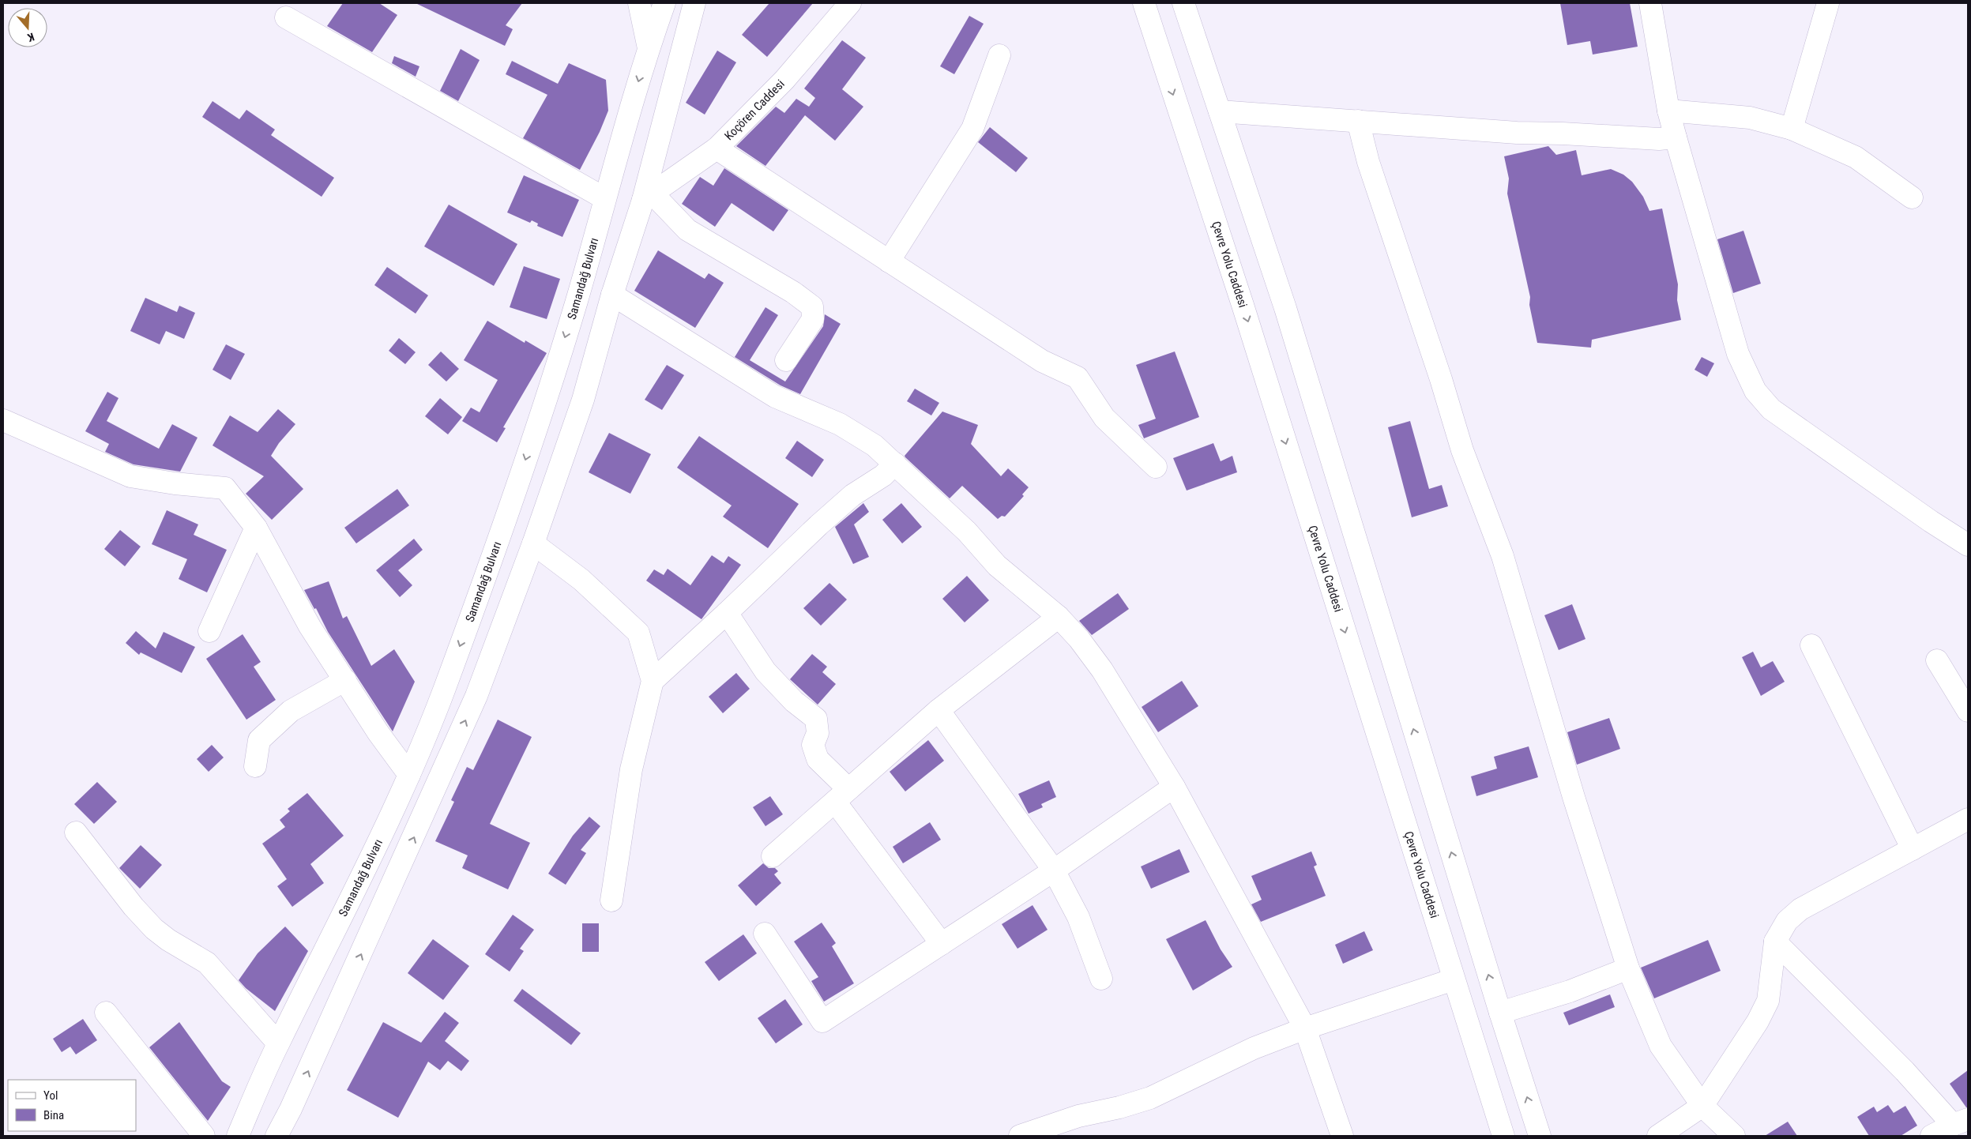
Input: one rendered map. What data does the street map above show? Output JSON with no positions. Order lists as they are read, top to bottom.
{
  "streets": {
    "main road": ["Koçören Caddesi", "Çevre Yolu Caddesi", "Samandağ Bulvarı"]
  },
  "legend": ["Yol", "Bina"],
  "north": "bottom"
}
